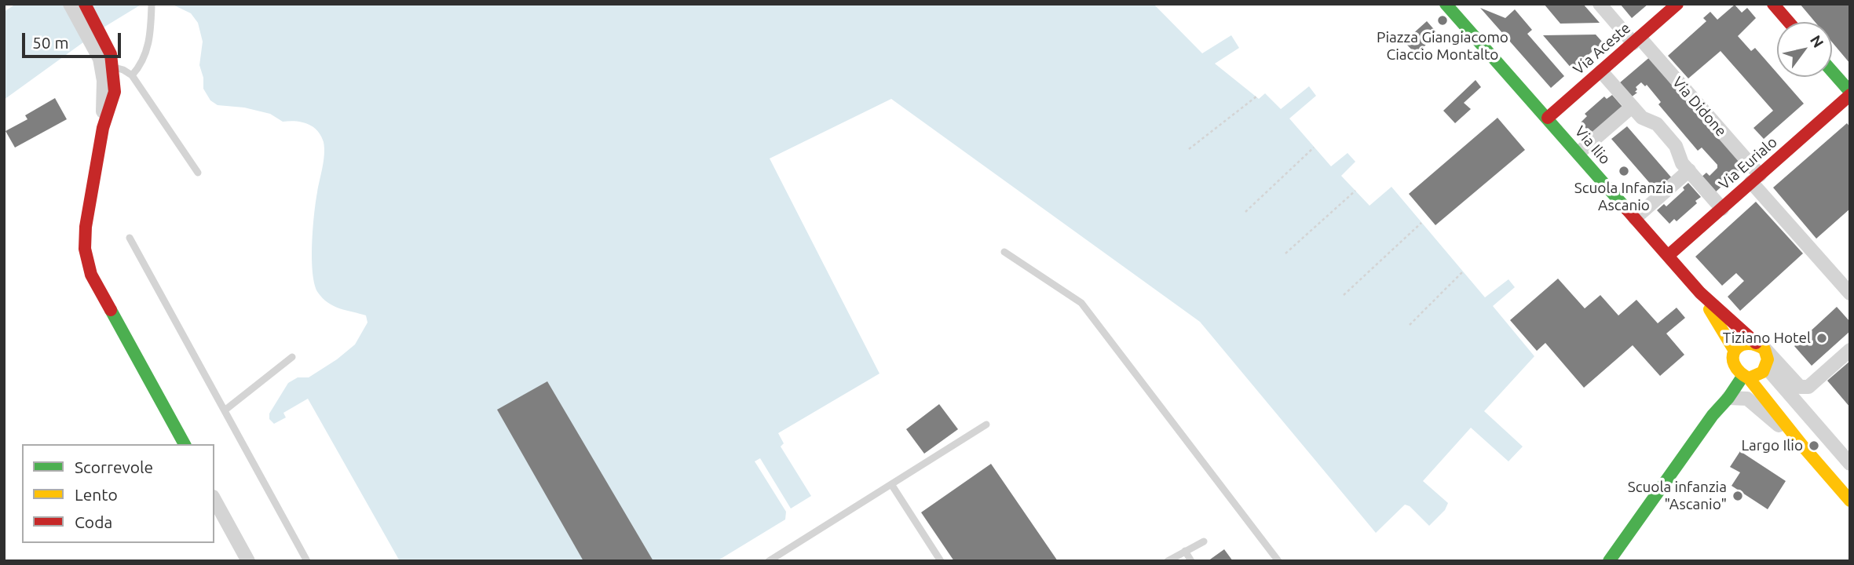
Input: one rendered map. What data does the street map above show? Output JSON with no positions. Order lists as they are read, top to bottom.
{
  "streets": {
    "street": [
      "Via Aceste",
      "Via Didone",
      "Via Ilio",
      "Via Eurialo"
    ]
  },
  "crossings": [
    ["Via Aceste", "Via Didone"],
    ["Via Aceste", "Via Ilio"],
    ["Via Didone", "Via Eurialo"],
    ["Via Ilio", "Via Eurialo"]
  ],
  "places": [
    "Piazza Giangiacomo Ciaccio Montalto",
    "Scuola Infanzia Ascanio",
    "Tiziano Hotel",
    "Largo Ilio",
    "Scuola infanzia \"Ascanio\""
  ],
  "legend": ["Scorrevole", "Lento", "Coda"],
  "scale_bar": "50 m",
  "north": "top right"
}
